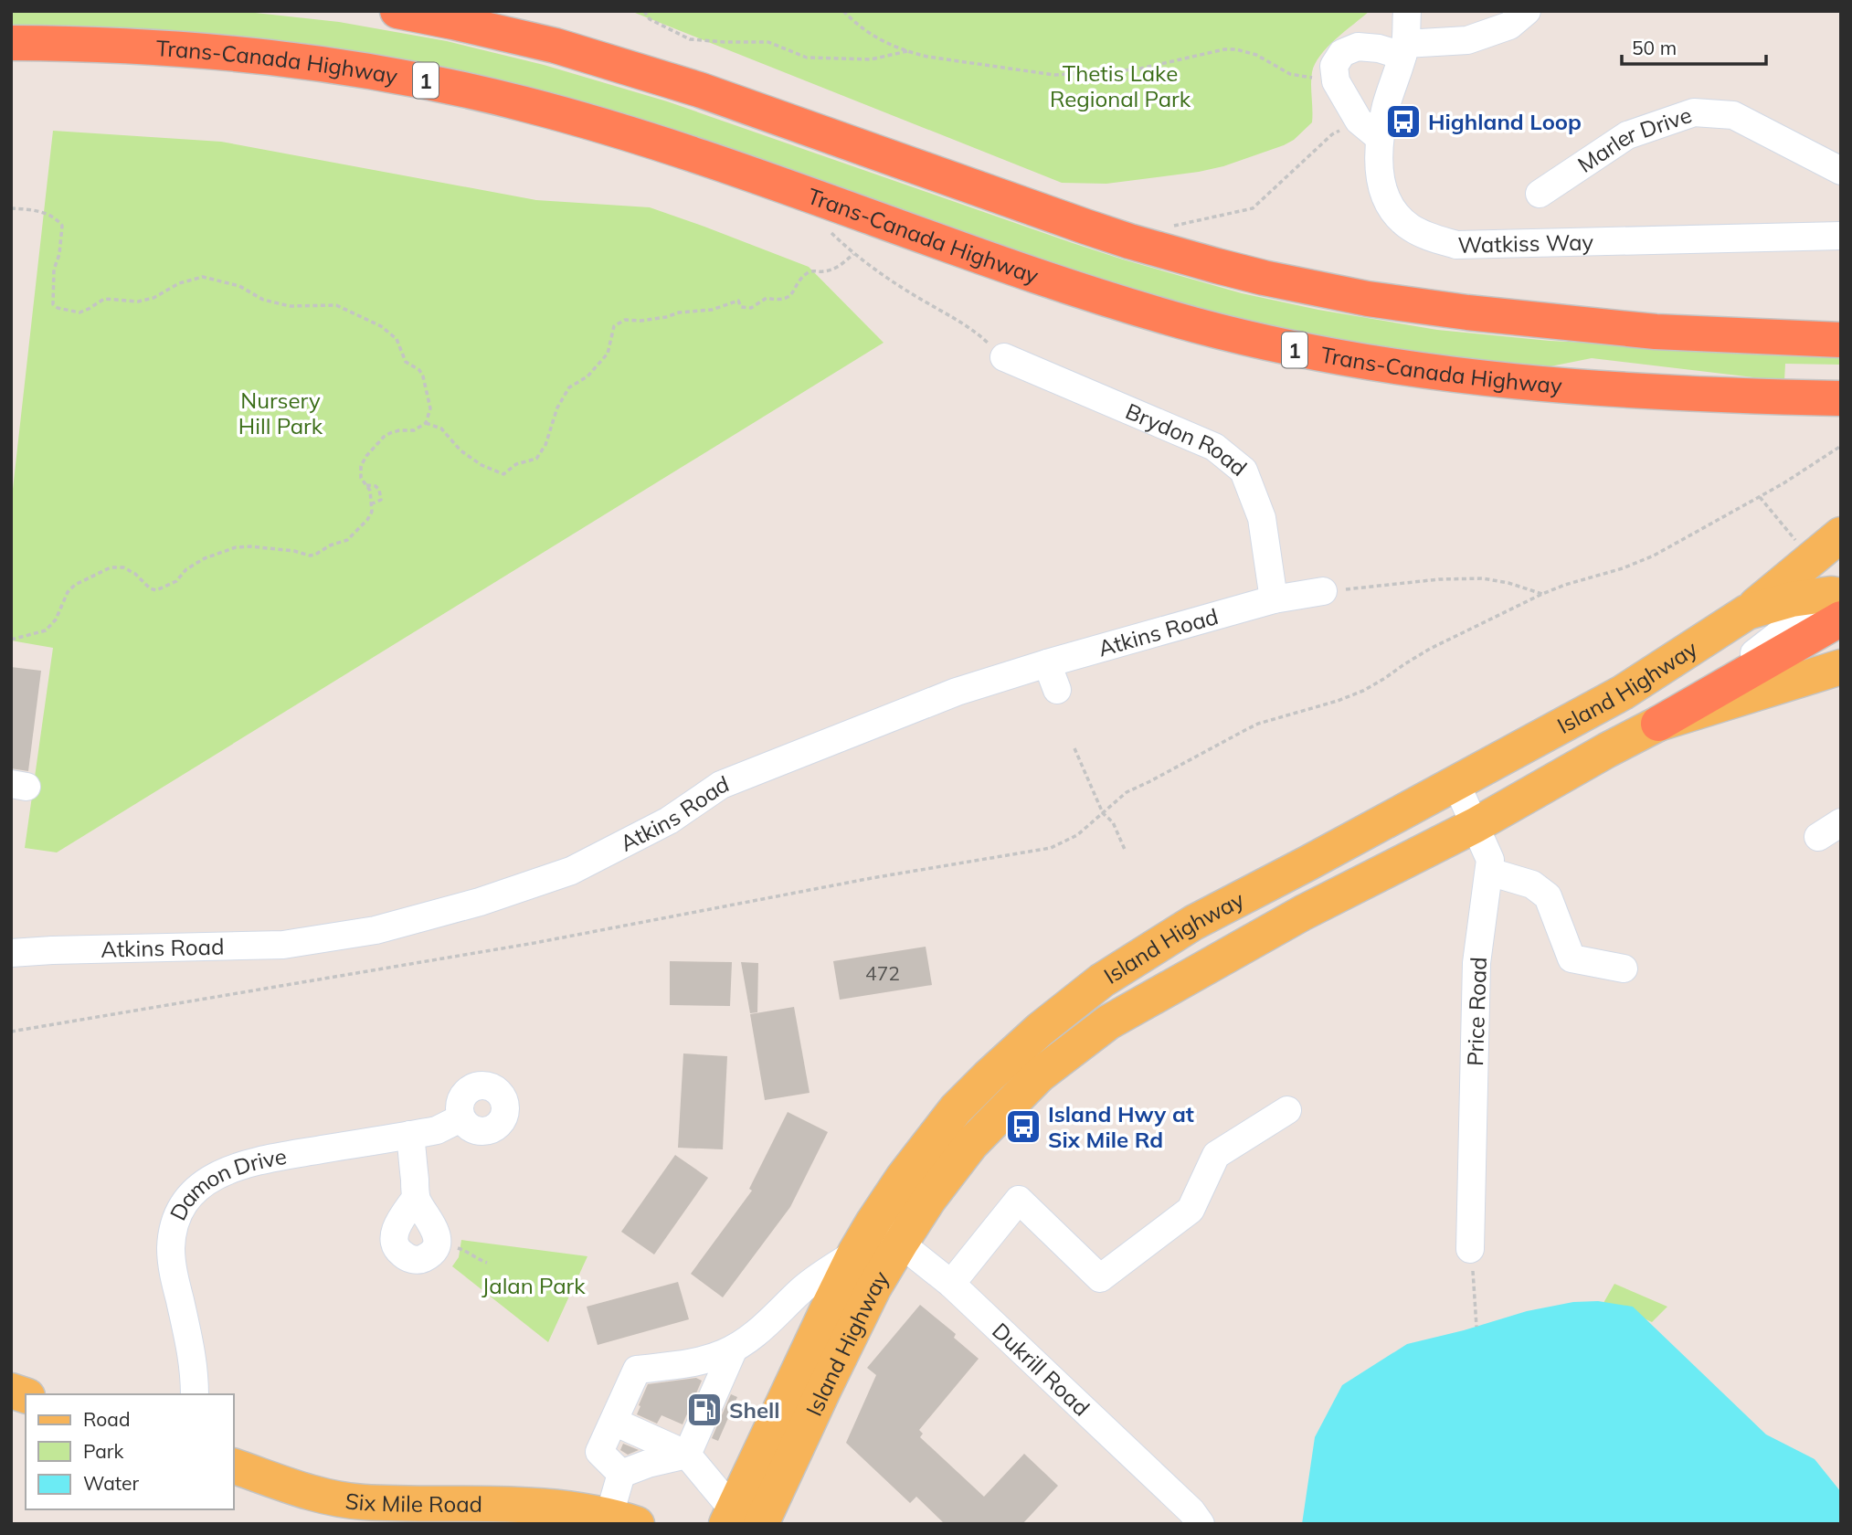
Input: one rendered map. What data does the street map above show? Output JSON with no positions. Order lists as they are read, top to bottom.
{
  "streets": {
    "highway": ["Trans-Canada Highway", "1"],
    "main road": ["Island Highway", "Six Mile Road"],
    "street": [
      "Marler Drive",
      "Watkiss Way",
      "Brydon Road",
      "Atkins Road",
      "Price Road",
      "Damon Drive",
      "Dukrill Road"
    ]
  },
  "crossings": [
    ["Brydon Road", "Atkins Road"],
    ["Island Highway", "Price Road"],
    ["Island Highway", "Dukrill Road"]
  ],
  "parks": ["Thetis Lake Regional Park", "Nursery Hill Park", "Jalan Park"],
  "places": {
    "bus stop": ["Highland Loop", "Island Hwy at Six Mile Rd"],
    "fuel station": ["Shell"]
  },
  "house_numbers": ["472"],
  "legend": ["Road", "Park", "Water"],
  "scale_bar": "50 m"
}
